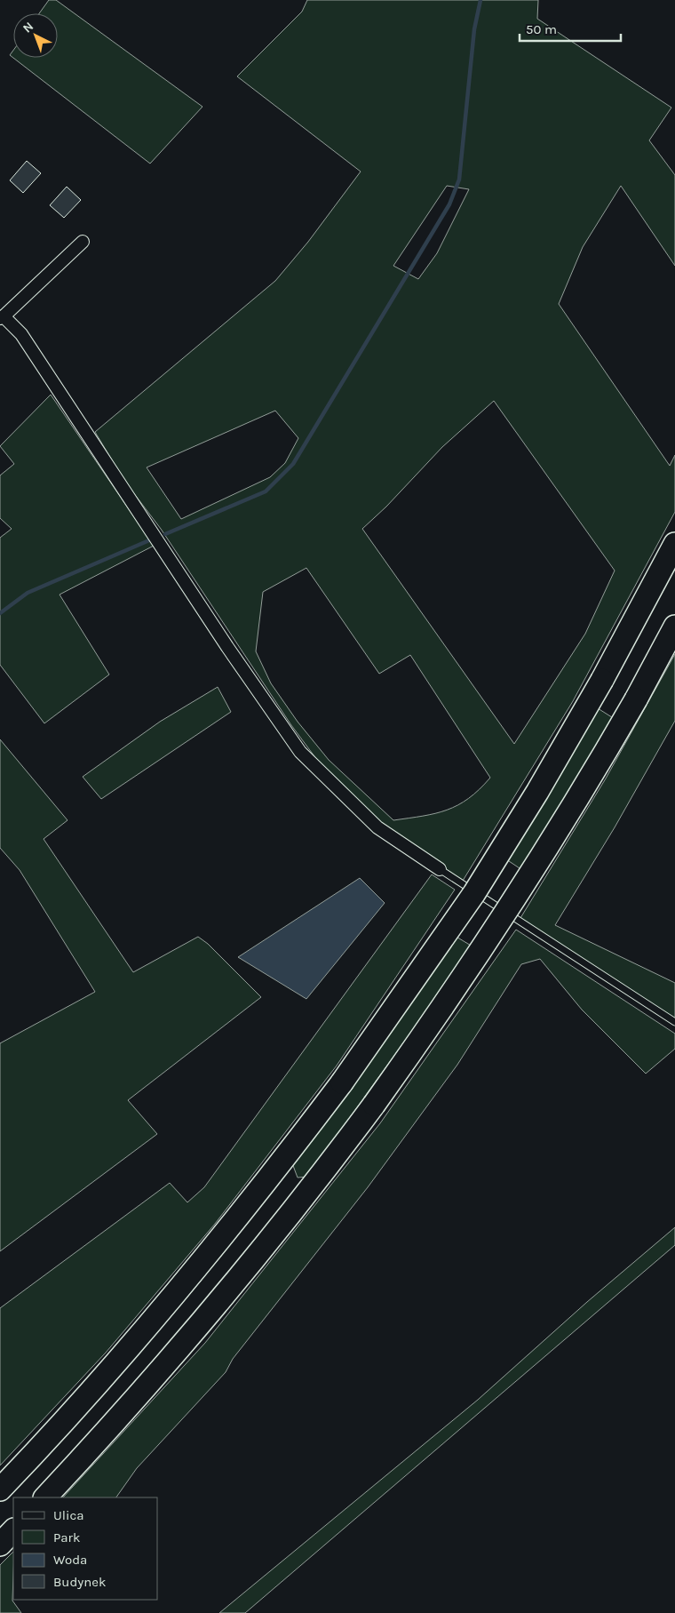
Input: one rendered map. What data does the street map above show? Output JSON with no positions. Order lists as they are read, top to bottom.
{
  "legend": [
    "Ulica",
    "Park",
    "Woda",
    "Budynek"
  ],
  "scale_bar": "50 m",
  "north": "top left"
}
